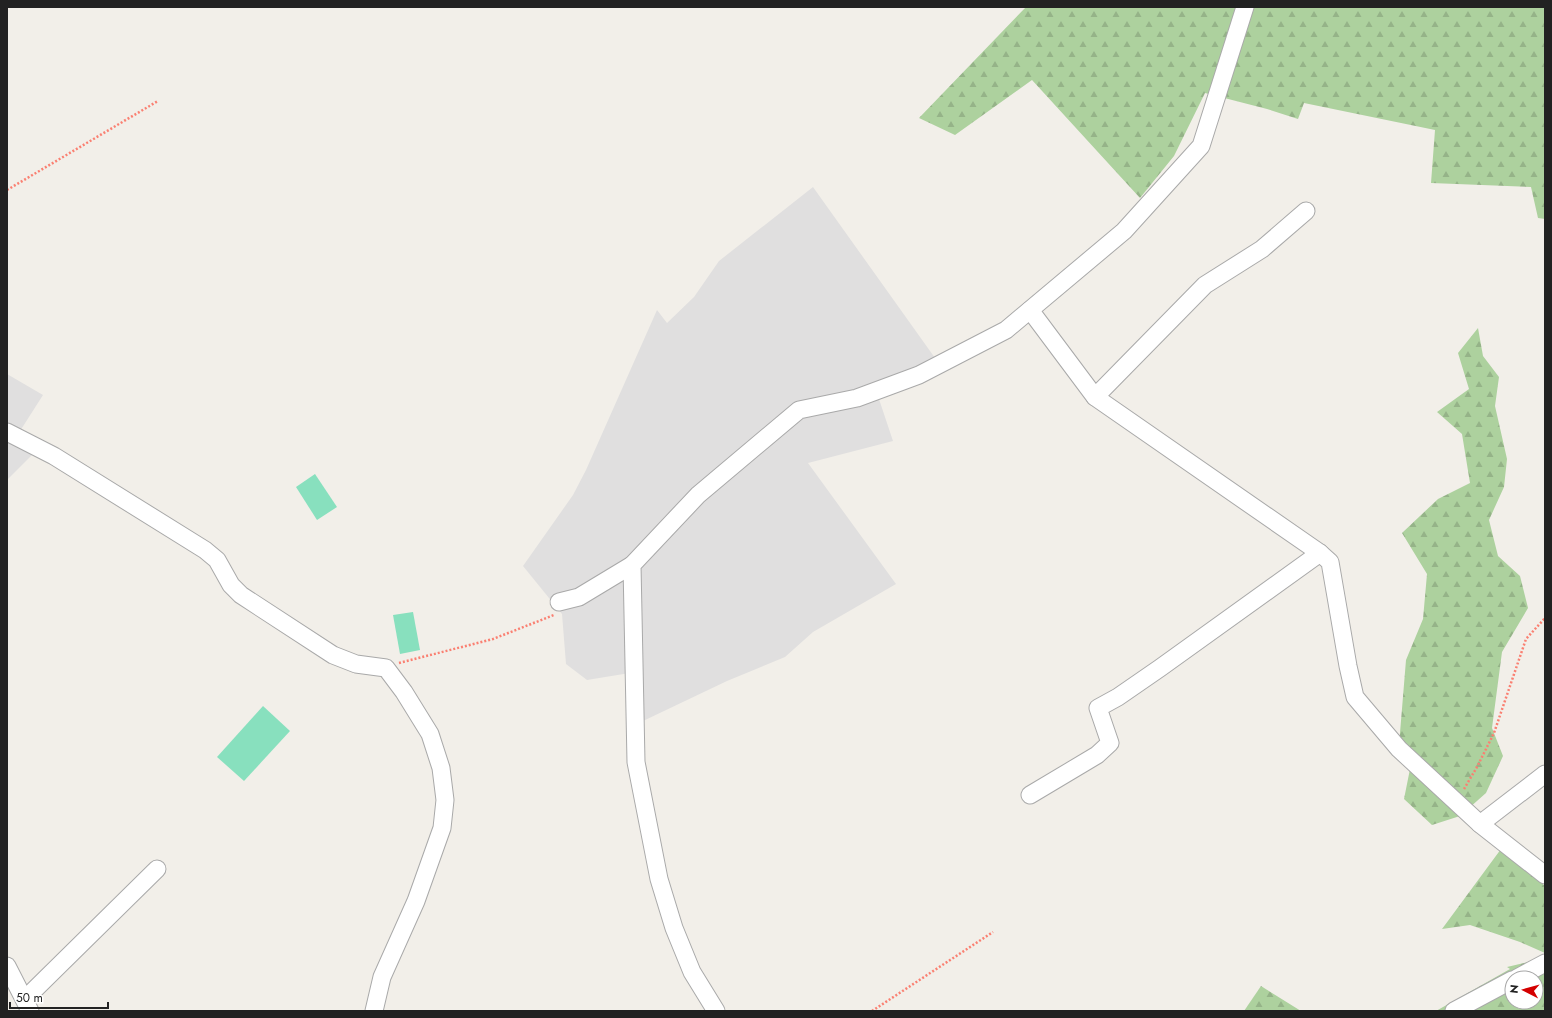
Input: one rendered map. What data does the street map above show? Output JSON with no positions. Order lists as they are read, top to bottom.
{
  "scale_bar": "50 m",
  "north": "left"
}
